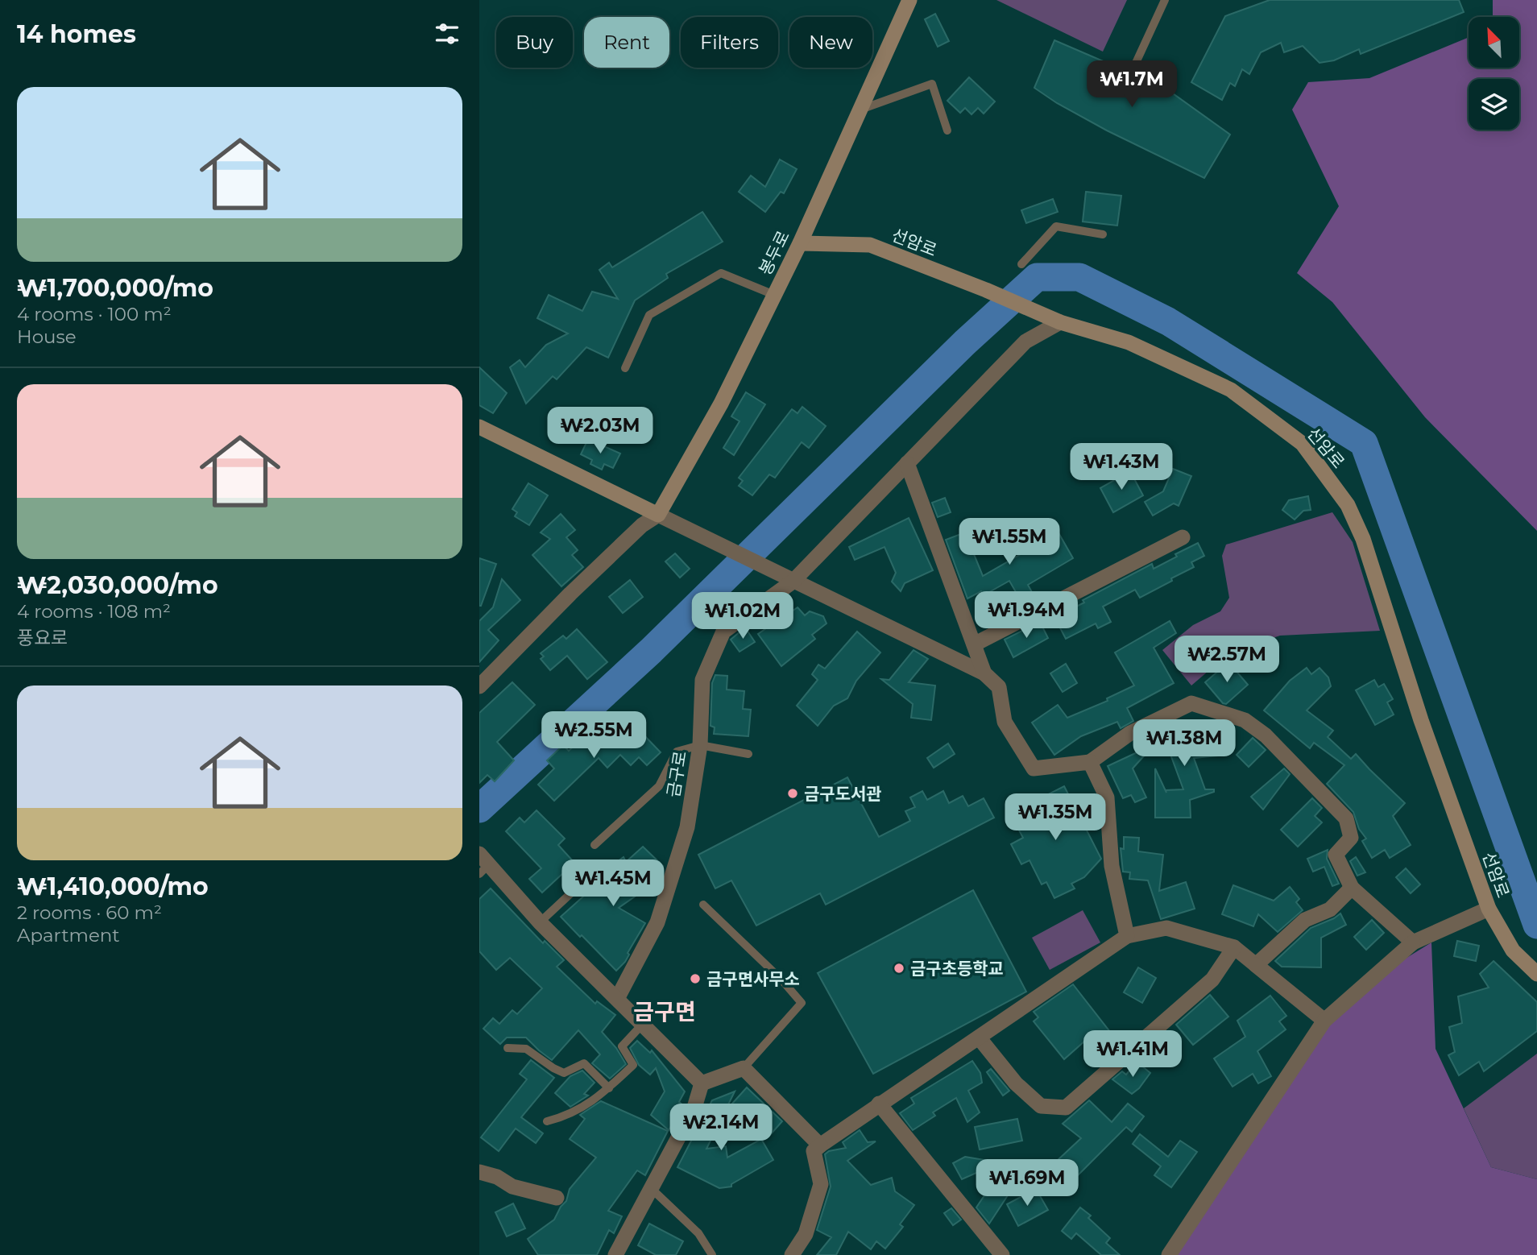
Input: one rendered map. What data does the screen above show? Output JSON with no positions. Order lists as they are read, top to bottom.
{
  "streets": {
    "main road": ["선암로", "봉두로"],
    "street": ["금구로"]
  },
  "crossings": [
    ["선암로", "봉두로"],
    ["선암로", "금구로"]
  ],
  "districts": ["금구면"],
  "places": ["금구도서관", "금구초등학교", "금구면사무소"],
  "north": "top left",
  "page": {
    "heading": "14 homes",
    "chip": [
      "Buy",
      "Rent",
      "Filters",
      "New"
    ],
    "price": [
      "₩1.7M",
      "₩2.03M",
      "₩1.43M",
      "₩1.55M",
      "₩1.94M",
      "₩1.02M",
      "₩2.57M",
      "₩2.55M",
      "₩1.38M",
      "₩1.35M",
      "₩1.45M",
      "₩1.41M",
      "₩2.14M",
      "₩1.69M"
    ],
    "list": [
      {
        "name": "₩1,700,000/mo",
        "note": "4 rooms · 100 m² · House"
      },
      {
        "name": "₩2,030,000/mo",
        "note": "4 rooms · 108 m² · 풍요로"
      },
      {
        "name": "₩1,410,000/mo",
        "note": "2 rooms · 60 m² · Apartment"
      }
    ]
  }
}
